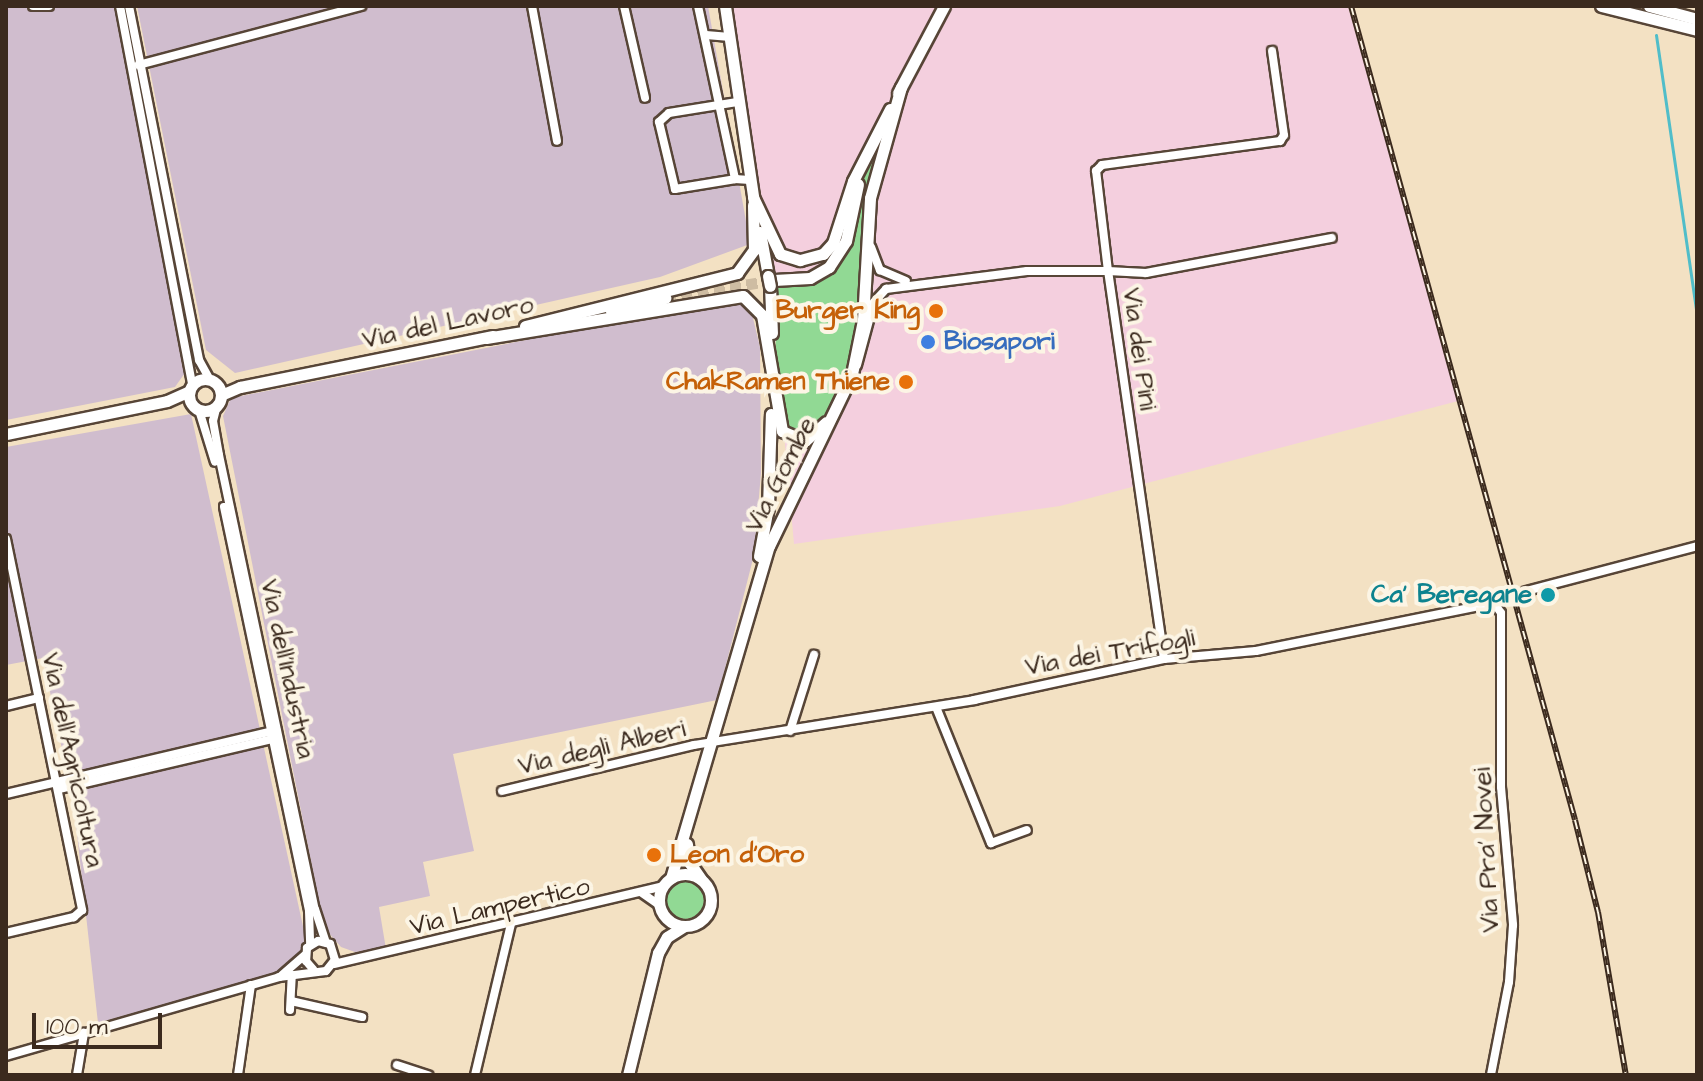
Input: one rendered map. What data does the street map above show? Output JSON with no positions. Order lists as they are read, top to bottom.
{
  "streets": {
    "main road": ["Via del Lavoro", "Via Gombe"],
    "street": [
      "Via dei Pini",
      "Via dei Trifogli",
      "Via dell'Industria",
      "Via degli Alberi",
      "Via dell'Agricoltura",
      "Via Pra' Novei",
      "Via Lampertico"
    ]
  },
  "crossings": [
    ["Via del Lavoro", "Via dell'Industria"],
    ["Via dei Pini", "Via dei Trifogli"],
    ["Via Gombe", "Via dei Trifogli"],
    ["Via Gombe", "Via degli Alberi"],
    ["Via Gombe", "Via Lampertico"],
    ["Via dei Trifogli", "Via degli Alberi"],
    ["Via dei Trifogli", "Via Pra' Novei"],
    ["Via dell'Industria", "Via Lampertico"]
  ],
  "places": [
    "Burger King",
    "Biosapori",
    "ChakRamen Thiene",
    "Ca' Beregane",
    "Leon d'Oro"
  ],
  "scale_bar": "100 m"
}
